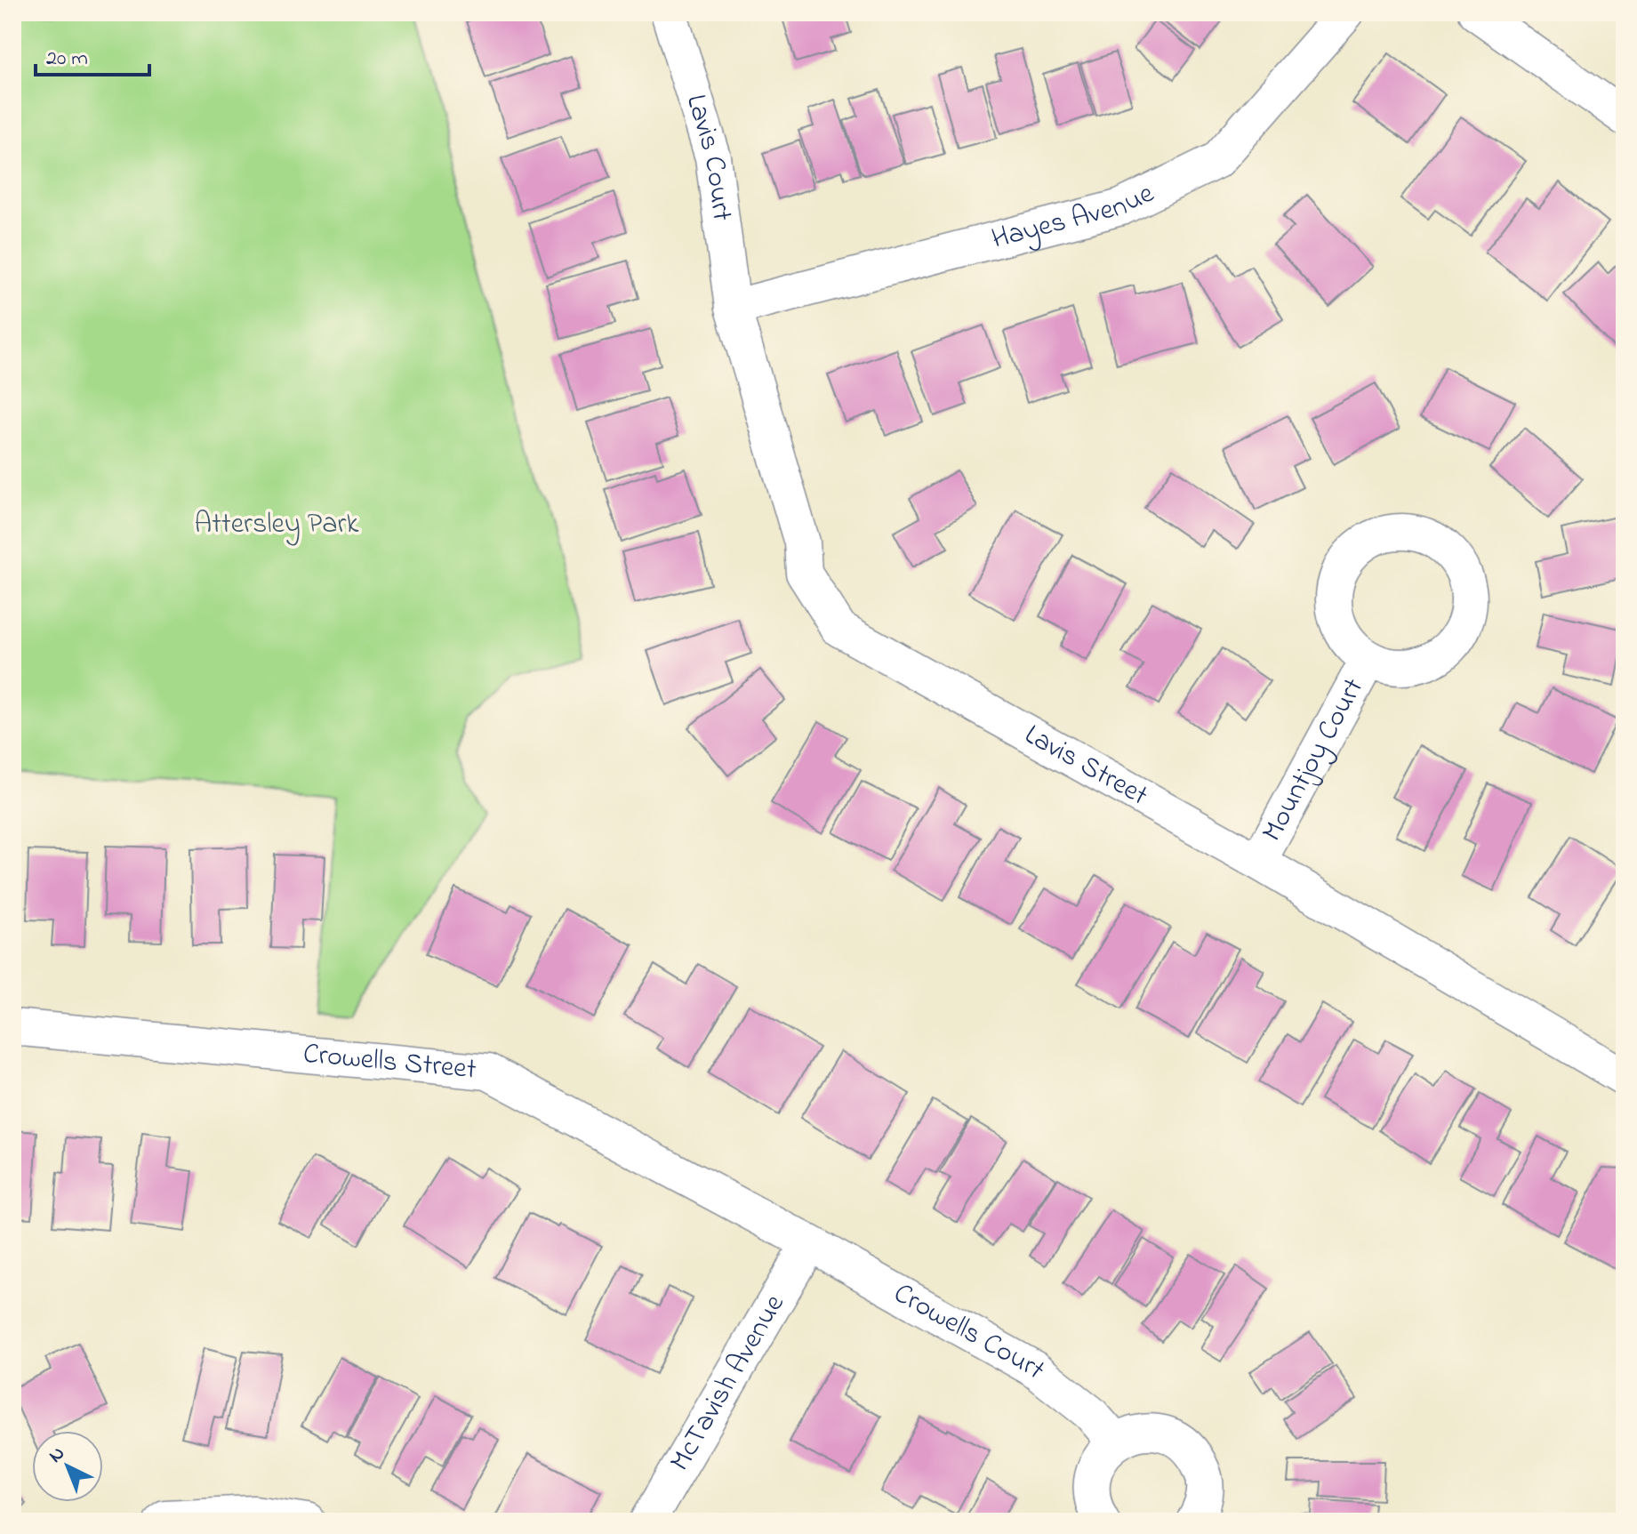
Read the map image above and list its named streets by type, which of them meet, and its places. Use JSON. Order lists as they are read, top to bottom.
{
  "streets": {
    "street": [
      "Lavis Court",
      "Hayes Avenue",
      "Mountjoy Court",
      "Lavis Street",
      "Crowells Street",
      "Crowells Court",
      "McTavish Avenue"
    ]
  },
  "crossings": [
    ["Lavis Court", "Hayes Avenue"],
    ["Lavis Court", "Lavis Street"],
    ["Hayes Avenue", "Lavis Street"],
    ["Mountjoy Court", "Lavis Street"],
    ["Crowells Street", "Crowells Court"],
    ["Crowells Street", "McTavish Avenue"],
    ["Crowells Court", "McTavish Avenue"]
  ],
  "parks": ["Attersley Park"],
  "scale_bar": "20 m",
  "north": "top left"
}
